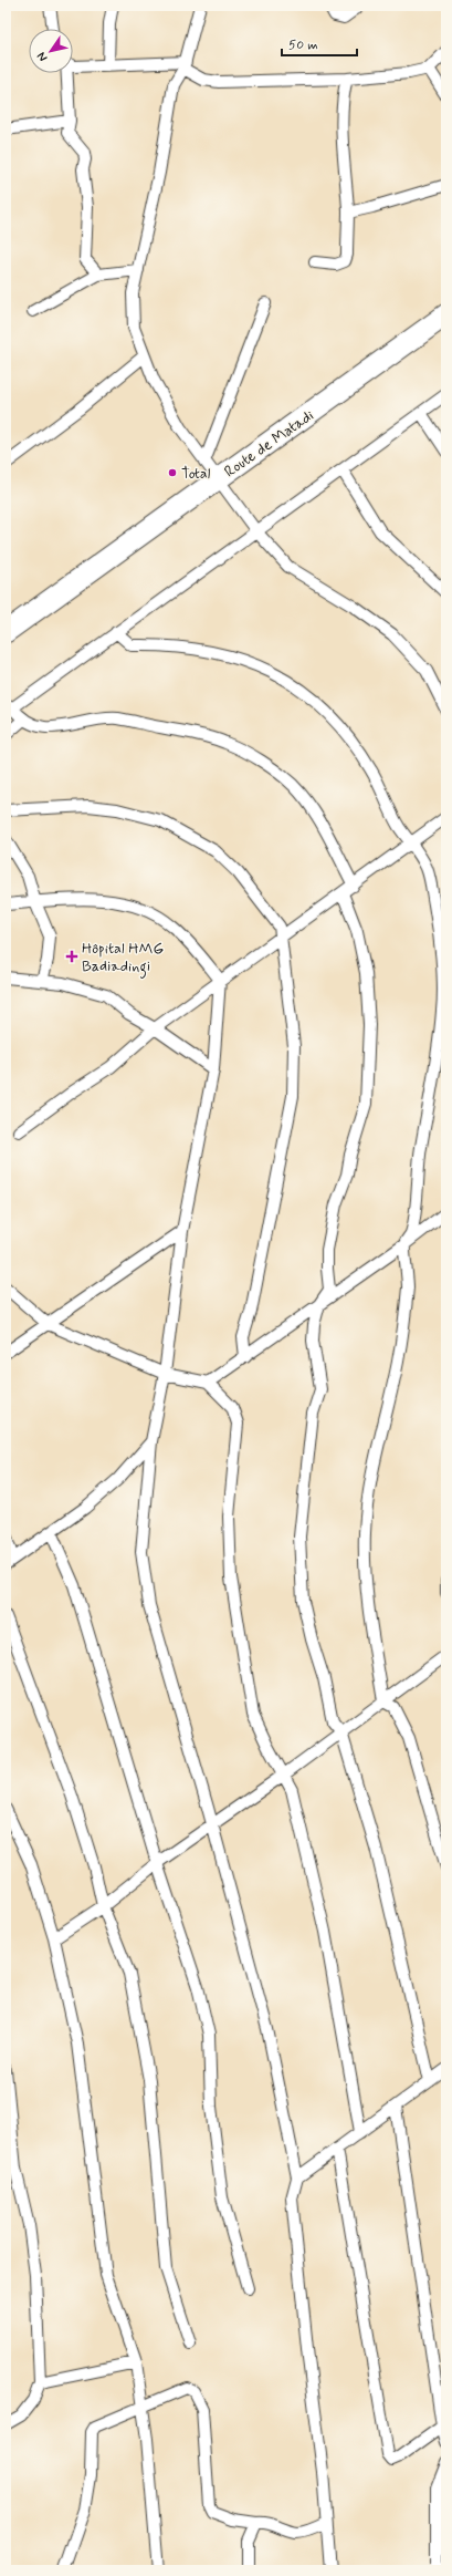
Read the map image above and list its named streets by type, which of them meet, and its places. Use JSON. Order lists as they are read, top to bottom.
{
  "streets": {
    "highway": ["Route de Matadi"]
  },
  "places": {
    "other": ["Total"],
    "health": ["Hôpital HMG Badiadingi"]
  },
  "scale_bar": "50 m",
  "north": "bottom left"
}
